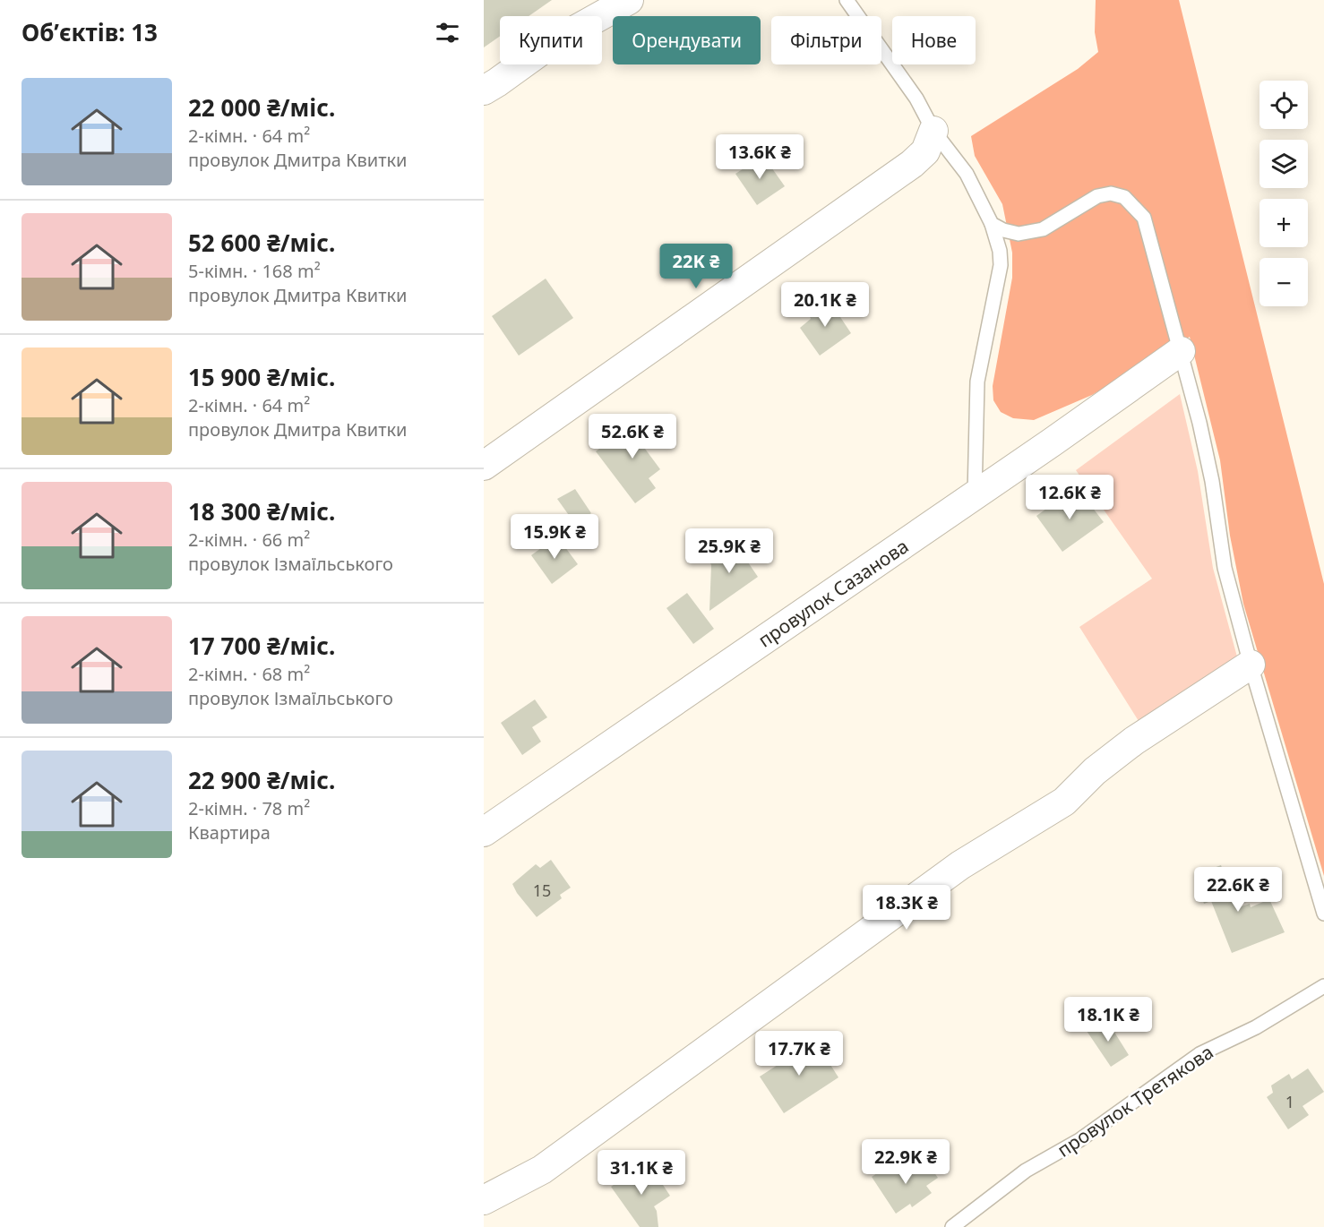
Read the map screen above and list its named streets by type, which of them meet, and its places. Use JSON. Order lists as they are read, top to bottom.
{
  "streets": {
    "street": ["провулок Сазанова"],
    "lane": ["провулок Третякова"]
  },
  "house_numbers": ["15", "1"],
  "page": {
    "heading": "Об’єктів: 13",
    "chip": [
      "Купити",
      "Орендувати",
      "Фільтри",
      "Нове"
    ],
    "list": [
      {
        "name": "22 000 ₴/міс.",
        "note": "2-кімн. · 64 m² · провулок Дмитра Квитки"
      },
      {
        "name": "52 600 ₴/міс.",
        "note": "5-кімн. · 168 m² · провулок Дмитра Квитки"
      },
      {
        "name": "15 900 ₴/міс.",
        "note": "2-кімн. · 64 m² · провулок Дмитра Квитки"
      },
      {
        "name": "18 300 ₴/міс.",
        "note": "2-кімн. · 66 m² · провулок Ізмаїльського"
      },
      {
        "name": "17 700 ₴/міс.",
        "note": "2-кімн. · 68 m² · провулок Ізмаїльського"
      },
      {
        "name": "22 900 ₴/міс.",
        "note": "2-кімн. · 78 m² · Квартира"
      }
    ],
    "map_buttons": ["+", "−"],
    "price": [
      "13.6K ₴",
      "22K ₴",
      "20.1K ₴",
      "52.6K ₴",
      "12.6K ₴",
      "15.9K ₴",
      "25.9K ₴",
      "22.6K ₴",
      "18.3K ₴",
      "18.1K ₴",
      "17.7K ₴",
      "22.9K ₴",
      "31.1K ₴"
    ]
  }
}
